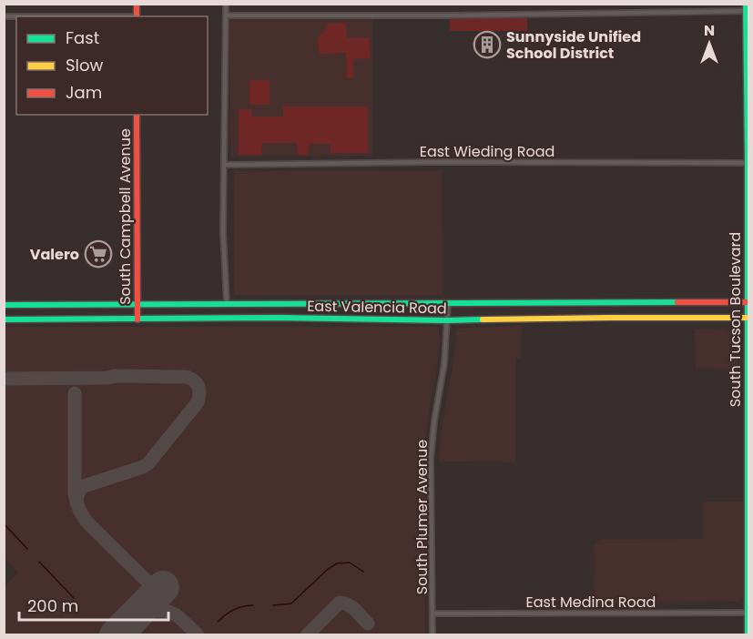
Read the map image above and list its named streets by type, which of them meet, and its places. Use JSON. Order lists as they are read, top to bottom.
{
  "streets": {
    "main road": ["South Campbell Avenue", "East Valencia Road", "South Tucson Boulevard"],
    "street": ["East Wieding Road", "South Plumer Avenue", "East Medina Road"]
  },
  "crossings": [
    ["East Wieding Road", "South Tucson Boulevard"],
    ["South Campbell Avenue", "East Valencia Road"],
    ["East Valencia Road", "South Tucson Boulevard"],
    ["East Valencia Road", "South Plumer Avenue"],
    ["South Tucson Boulevard", "East Medina Road"],
    ["South Plumer Avenue", "East Medina Road"]
  ],
  "places": {
    "building": ["Sunnyside Unified School District"],
    "supermarket": ["Valero"]
  },
  "legend": ["Fast", "Slow", "Jam"],
  "scale_bar": "200 m",
  "north": "top"
}
